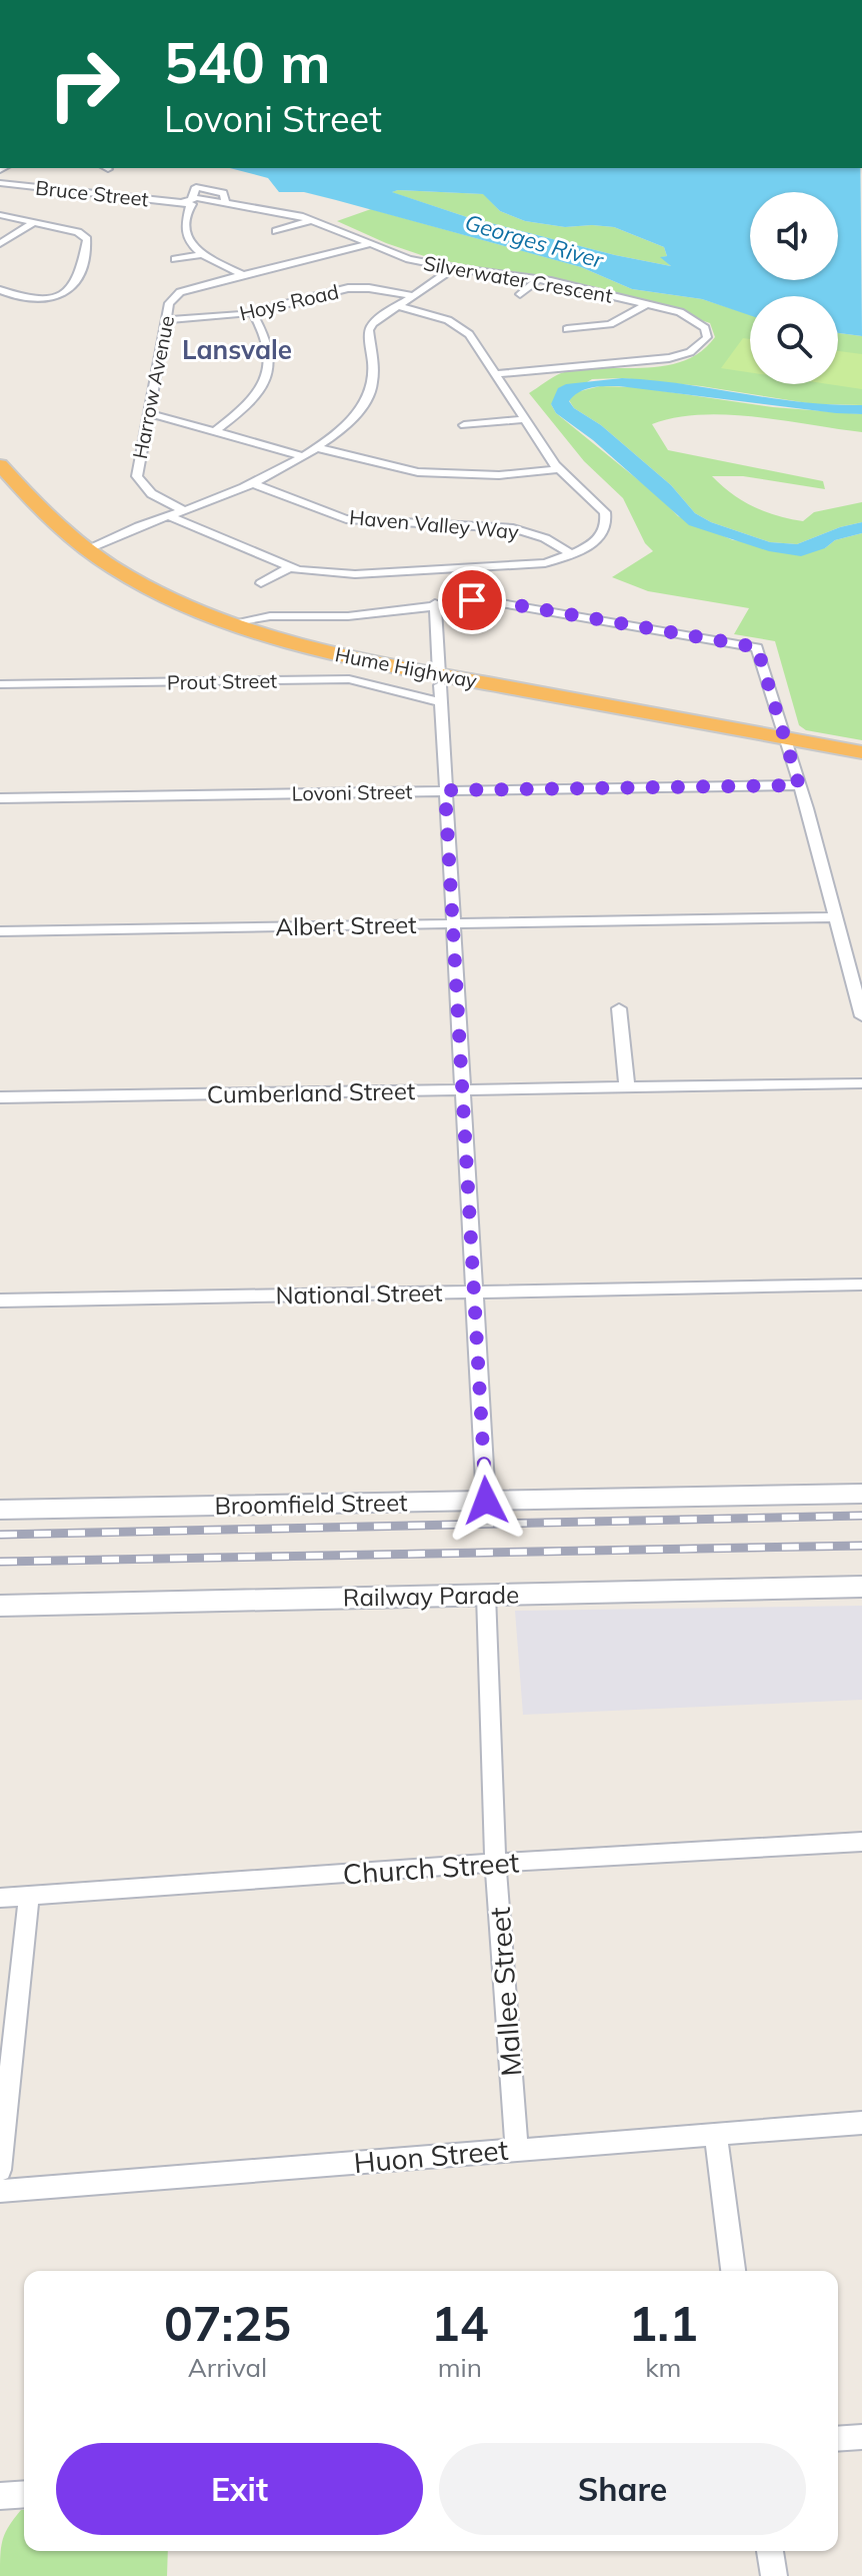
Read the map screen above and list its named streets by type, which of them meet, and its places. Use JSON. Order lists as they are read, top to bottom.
{
  "streets": {
    "highway": ["Hume Highway"],
    "street": [
      "Bruce Street",
      "Silverwater Crescent",
      "Hoys Road",
      "Harrow Avenue",
      "Haven Valley Way",
      "Prout Street",
      "Lovoni Street",
      "Albert Street",
      "Cumberland Street",
      "National Street",
      "Broomfield Street",
      "Railway Parade",
      "Church Street",
      "Mallee Street",
      "Huon Street"
    ]
  },
  "crossings": [
    ["Bruce Street", "Silverwater Crescent"],
    ["Silverwater Crescent", "Harrow Avenue"],
    ["Hoys Road", "Harrow Avenue"],
    ["Hume Highway", "Prout Street"],
    ["Railway Parade", "Mallee Street"],
    ["Church Street", "Mallee Street"],
    ["Mallee Street", "Huon Street"]
  ],
  "districts": ["Lansvale"],
  "water": ["Georges River"],
  "page": {
    "turn": ["540 m", "Lovoni Street"],
    "eta": [
      "07:25",
      "Arrival",
      "14",
      "min",
      "1.1",
      "km"
    ],
    "buttons": ["Exit", "Share"]
  }
}
